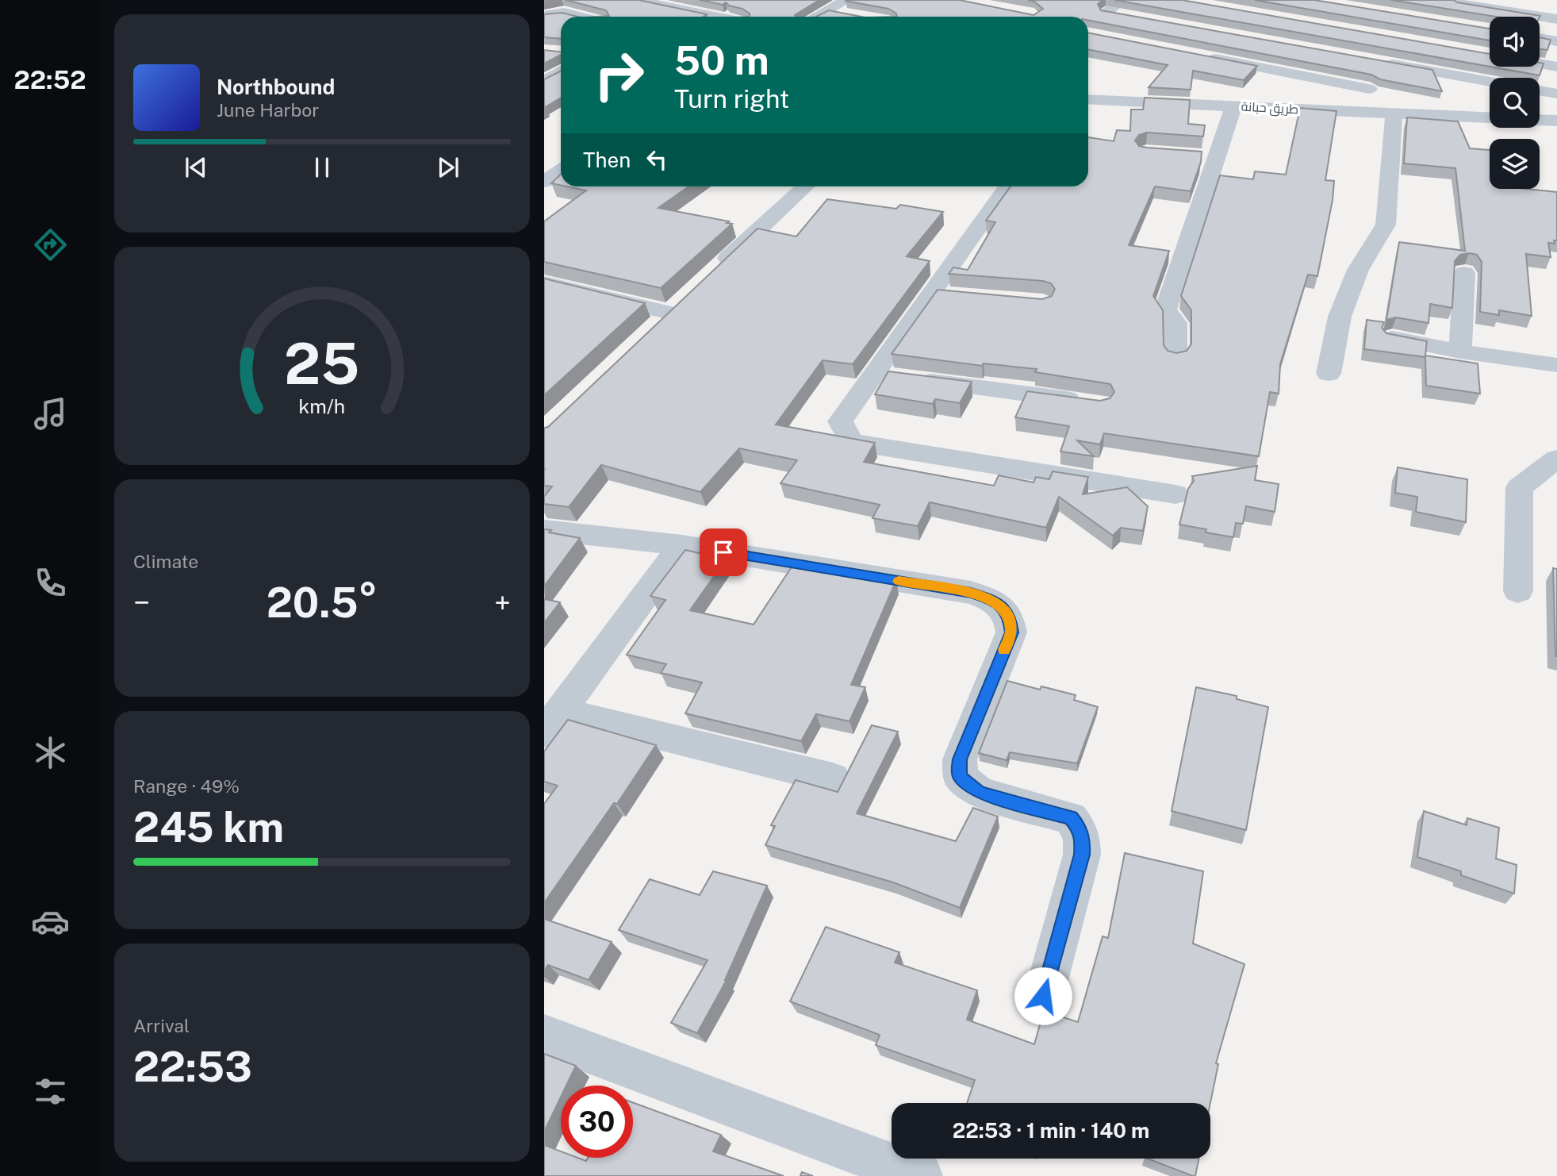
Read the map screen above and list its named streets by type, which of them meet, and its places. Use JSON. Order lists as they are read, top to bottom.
{
  "streets": {
    "street": ["طريق حبانة"]
  },
  "page": {
    "tabs": "22:52",
    "turn": ["50 m", "Turn right"],
    "song": ["Northbound", "June Harbor"],
    "then": "Then",
    "tile": [
      "Climate",
      ["Range · 49%", "245 km"],
      ["Arrival", "22:53"]
    ],
    "heat": ["−", "20.5°", "+"],
    "limit": "30",
    "trip": "22:53 · 1 min · 140 m",
    "gauge": ["25", "km/h"]
  }
}
